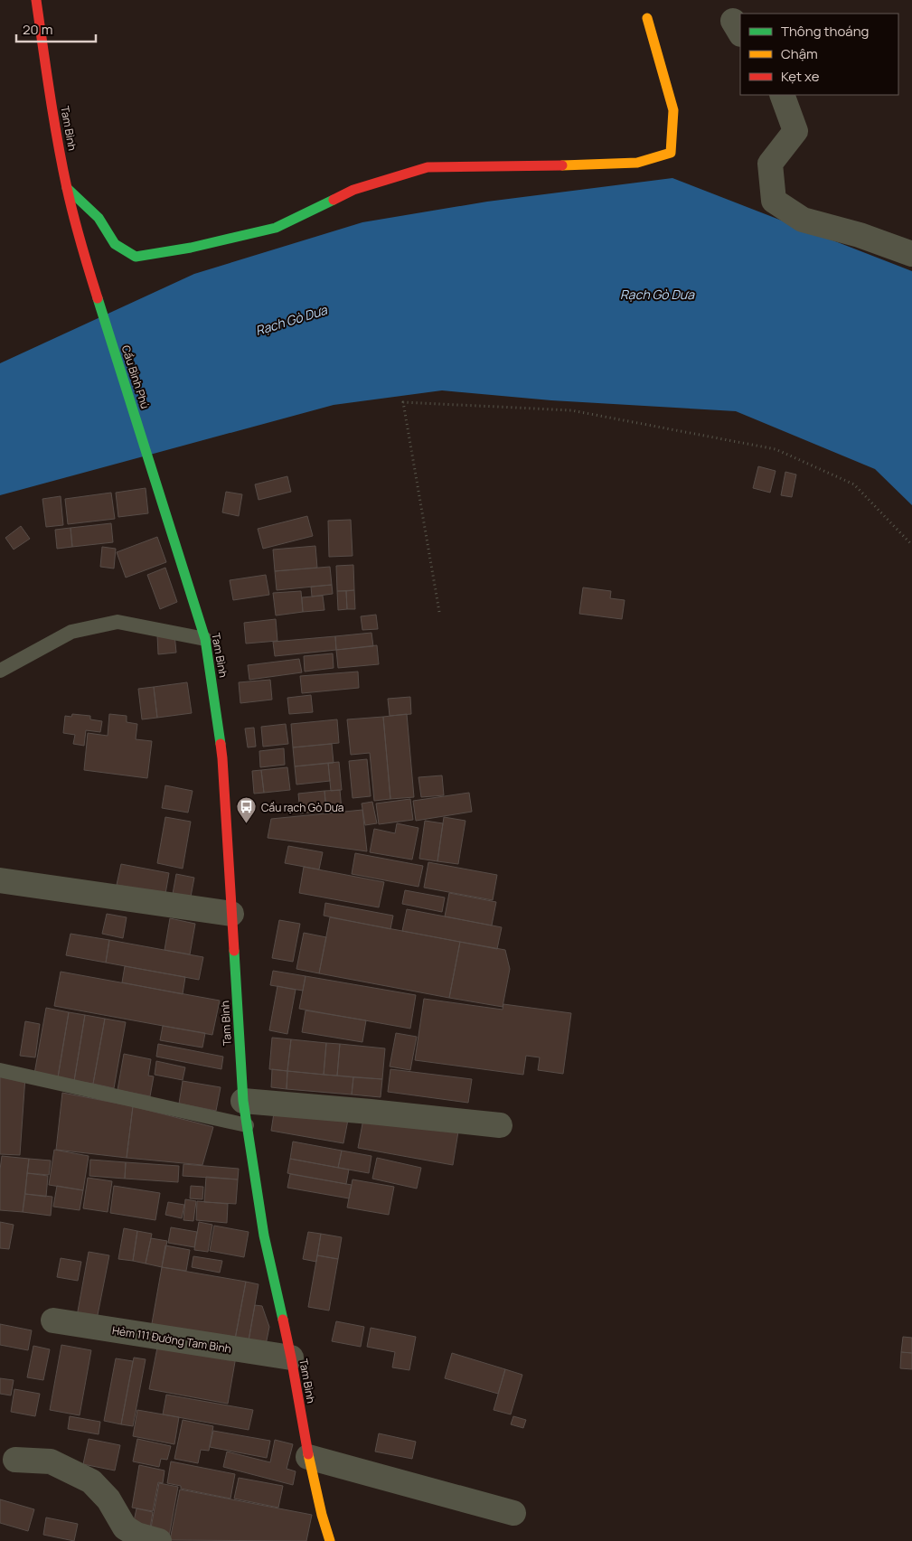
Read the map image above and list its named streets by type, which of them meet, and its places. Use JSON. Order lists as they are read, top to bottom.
{
  "streets": {
    "main road": ["Tam Bình", "Cầu Bình Phú"],
    "street": ["Hẻm 111 Đường Tam Bình"]
  },
  "crossings": [
    ["Tam Bình", "Cầu Bình Phú"],
    ["Tam Bình", "Hẻm 111 Đường Tam Bình"]
  ],
  "water": ["Rạch Gò Dưa"],
  "places": {
    "bus stop": ["Cầu rạch Gò Dưa"]
  },
  "legend": ["Thông thoáng", "Chậm", "Kẹt xe"],
  "scale_bar": "20 m"
}
